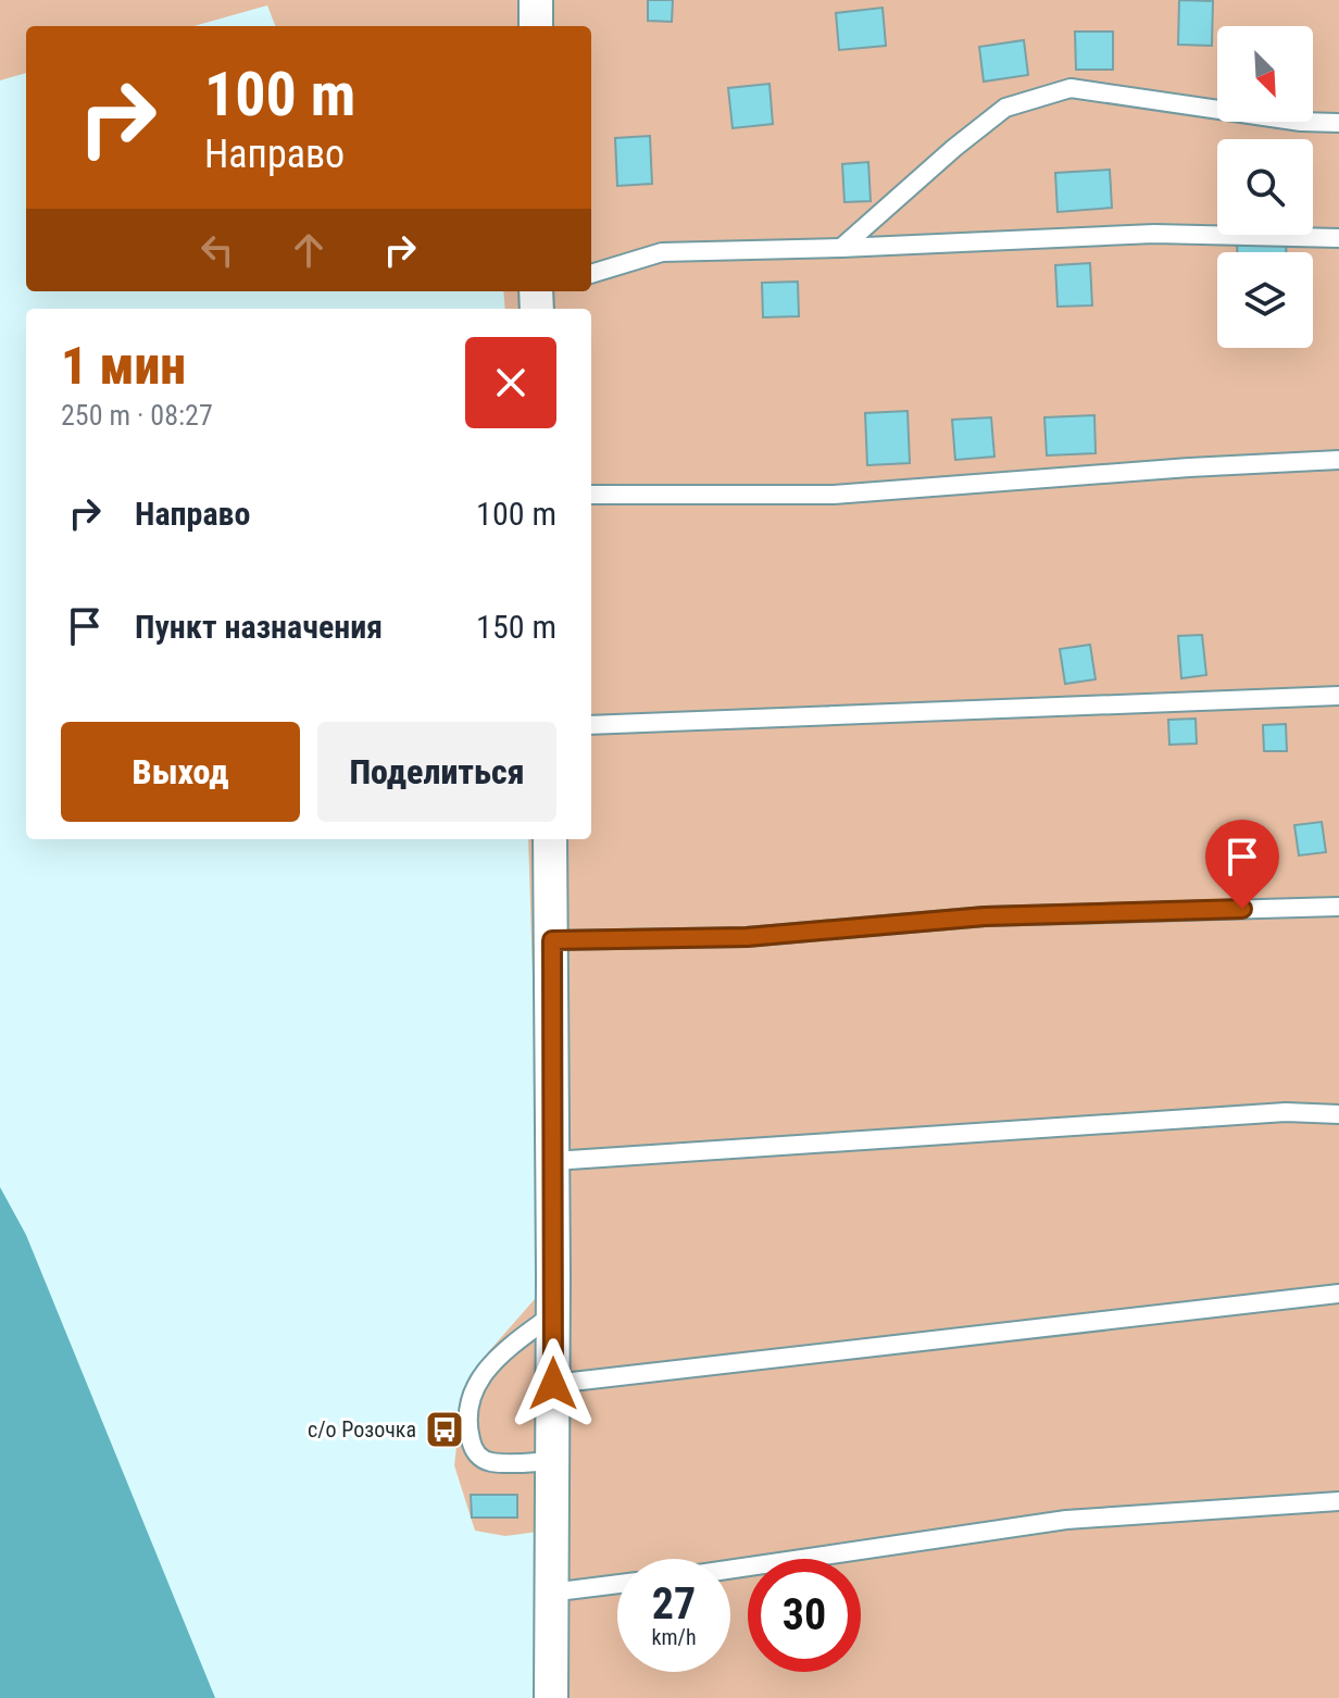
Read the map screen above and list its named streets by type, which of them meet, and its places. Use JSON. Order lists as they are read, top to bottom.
{
  "places": {
    "bus stop": ["с/о Розочка"]
  },
  "north": "bottom right",
  "page": {
    "turn": ["100 m", "Направо"],
    "heading": ["1 мин", "250 m · 08:27"],
    "list": [
      {
        "name": "Направо",
        "value": "100 m"
      },
      {
        "name": "Пункт назначения",
        "value": "150 m"
      }
    ],
    "buttons": ["Выход", "Поделиться"],
    "speed": "27 km/h",
    "limit": "30"
  }
}
